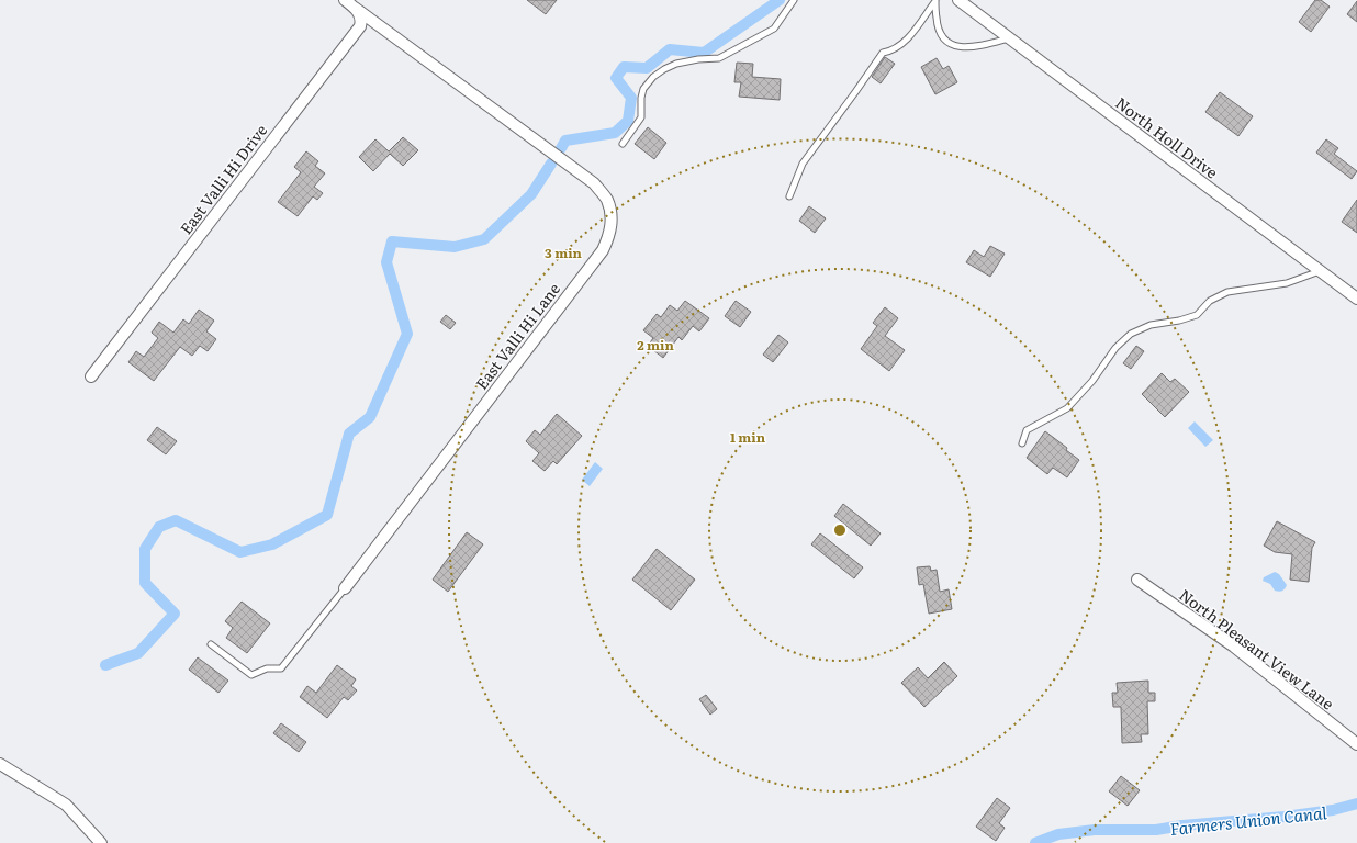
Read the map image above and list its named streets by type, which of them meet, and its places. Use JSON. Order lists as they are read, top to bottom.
{
  "streets": {
    "street": [
      "North Holl Drive",
      "East Valli Hi Drive",
      "East Valli Hi Lane",
      "North Pleasant View Lane"
    ]
  },
  "crossings": [
    ["East Valli Hi Drive", "East Valli Hi Lane"]
  ],
  "water": ["Farmers Union Canal"],
  "rings": ["3 min", "2 min", "1 min"]
}
